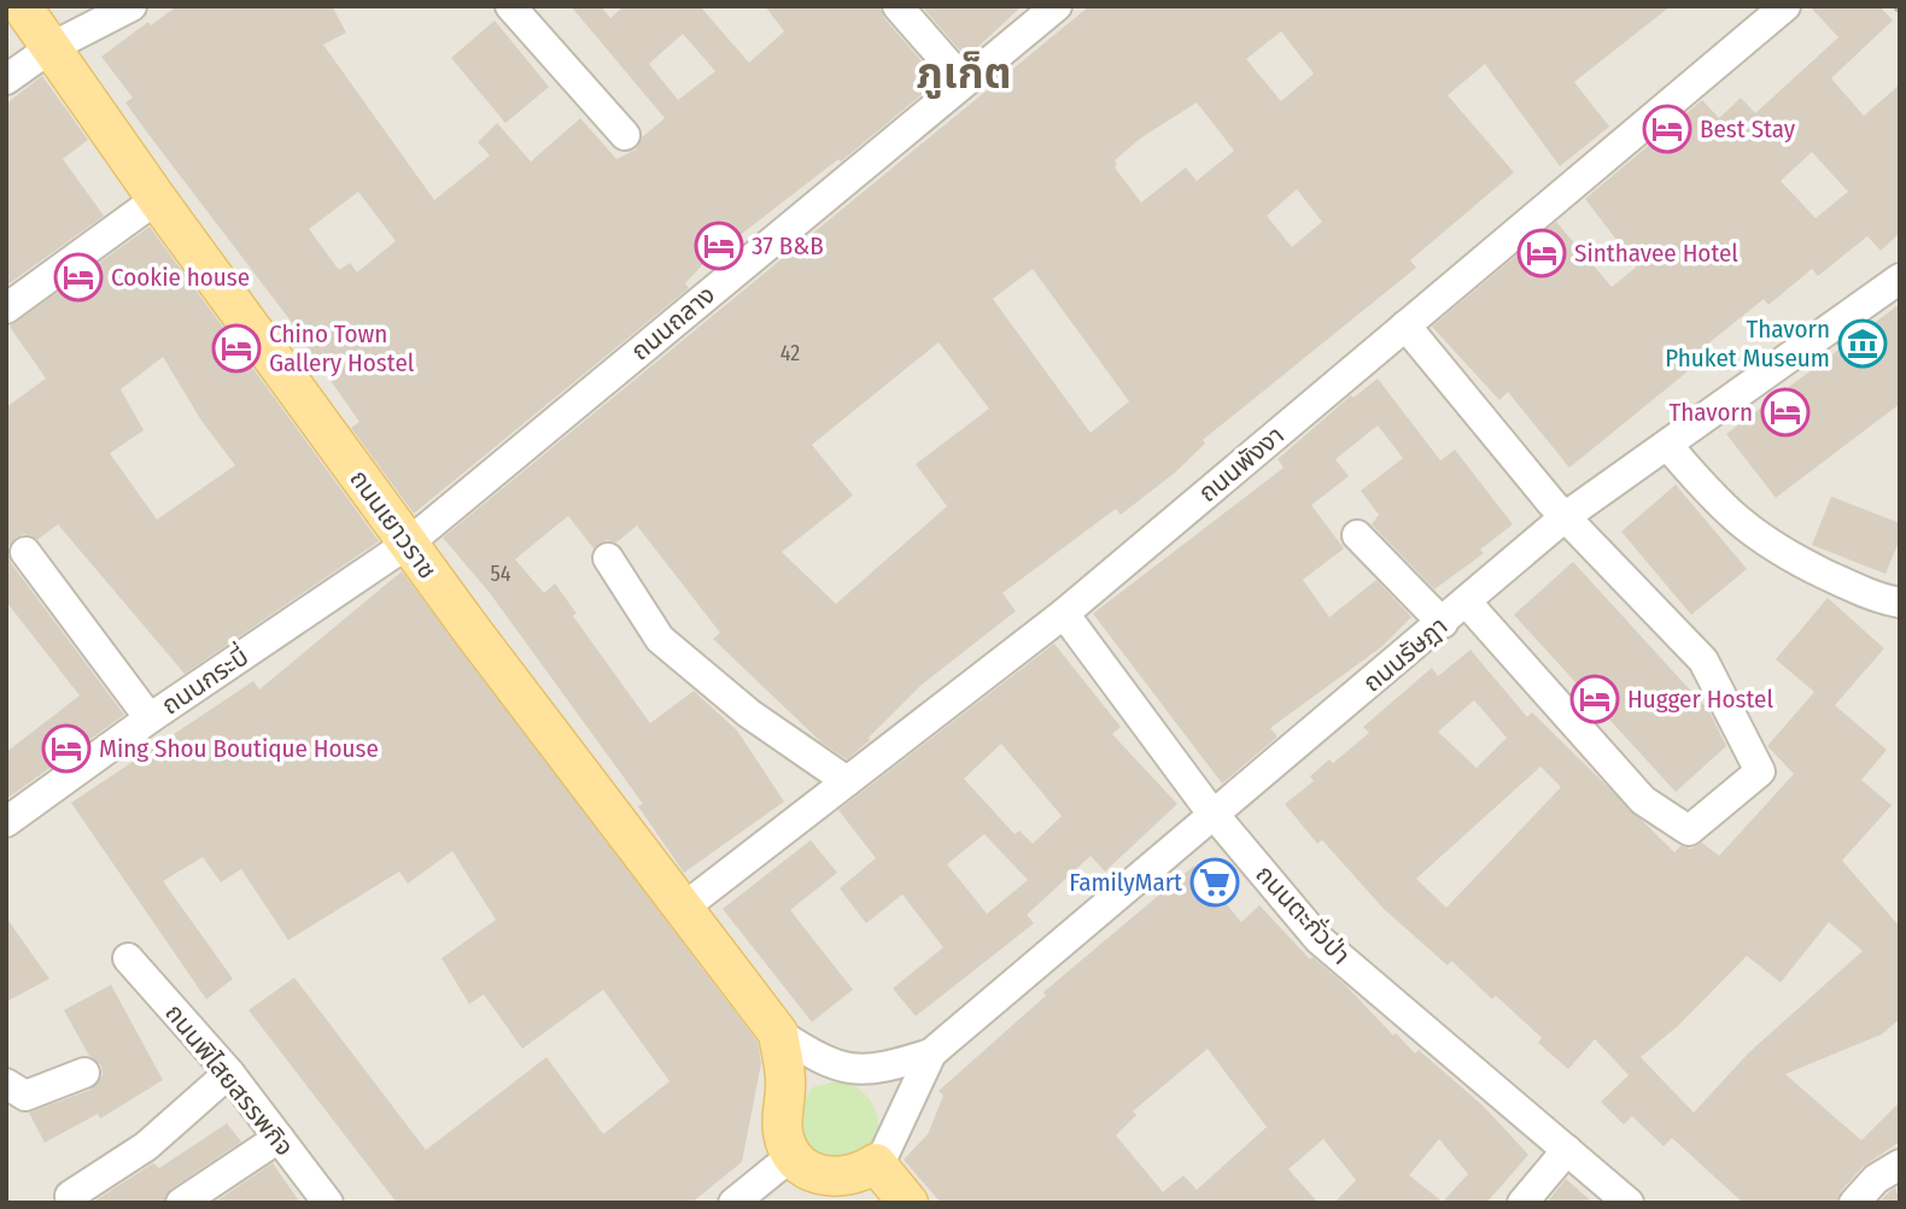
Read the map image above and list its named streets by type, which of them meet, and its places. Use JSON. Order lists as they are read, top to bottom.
{
  "streets": {
    "main road": ["ถนนเยาวราช"],
    "street": [
      "ถนนถลาง",
      "ถนนพังงา",
      "ถนนรัษฎา",
      "ถนนกระบี่",
      "ถนนตะกั่วป่า",
      "ถนนพิไสยสรรพกิจ"
    ]
  },
  "crossings": [
    ["ถนนถลาง", "ถนนเยาวราช"],
    ["ถนนถลาง", "ถนนกระบี่"],
    ["ถนนพังงา", "ถนนเยาวราช"],
    ["ถนนพังงา", "ถนนตะกั่วป่า"],
    ["ถนนเยาวราช", "ถนนกระบี่"],
    ["ถนนรัษฎา", "ถนนตะกั่วป่า"]
  ],
  "districts": ["ภูเก็ต"],
  "places": {
    "hotel": [
      "Best Stay",
      "37 B&B",
      "Sinthavee Hotel",
      "Cookie house",
      "Chino Town Gallery Hostel",
      "Thavorn",
      "Hugger Hostel",
      "Ming Shou Boutique House"
    ],
    "museum": ["Thavorn Phuket Museum"],
    "supermarket": ["FamilyMart"]
  },
  "house_numbers": ["42", "54"]
}
